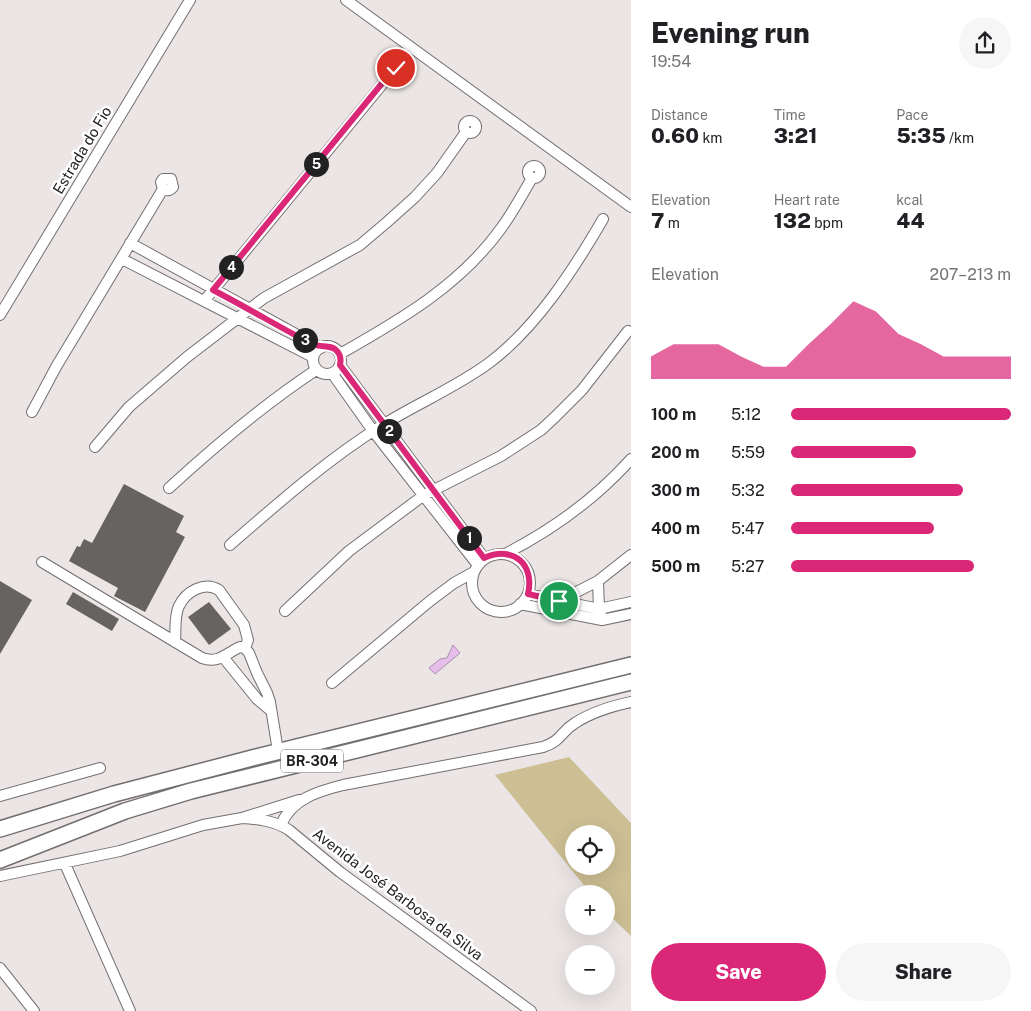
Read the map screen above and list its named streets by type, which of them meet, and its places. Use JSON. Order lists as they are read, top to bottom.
{
  "streets": {
    "highway": ["BR-304"],
    "street": ["Estrada do Fio", "Avenida José Barbosa da Silva"]
  },
  "page": {
    "heading": ["Evening run", "19:54"],
    "stats": [
      ["Distance", "0.60 km"],
      ["Time", "3:21"],
      ["Pace", "5:35 /km"],
      ["Elevation", "7 m"],
      ["Heart rate", "132 bpm"],
      ["kcal", "44"]
    ],
    "pins": [
      "5",
      "4",
      "3",
      "2",
      "1"
    ],
    "chart": ["Elevation", "207–213 m"],
    "list": [
      {
        "name": "100 m",
        "note": "5:12"
      },
      {
        "name": "200 m",
        "note": "5:59"
      },
      {
        "name": "300 m",
        "note": "5:32"
      },
      {
        "name": "400 m",
        "note": "5:47"
      },
      {
        "name": "500 m",
        "note": "5:27"
      }
    ],
    "map_buttons": ["+", "−"],
    "buttons": ["Save", "Share"]
  }
}
